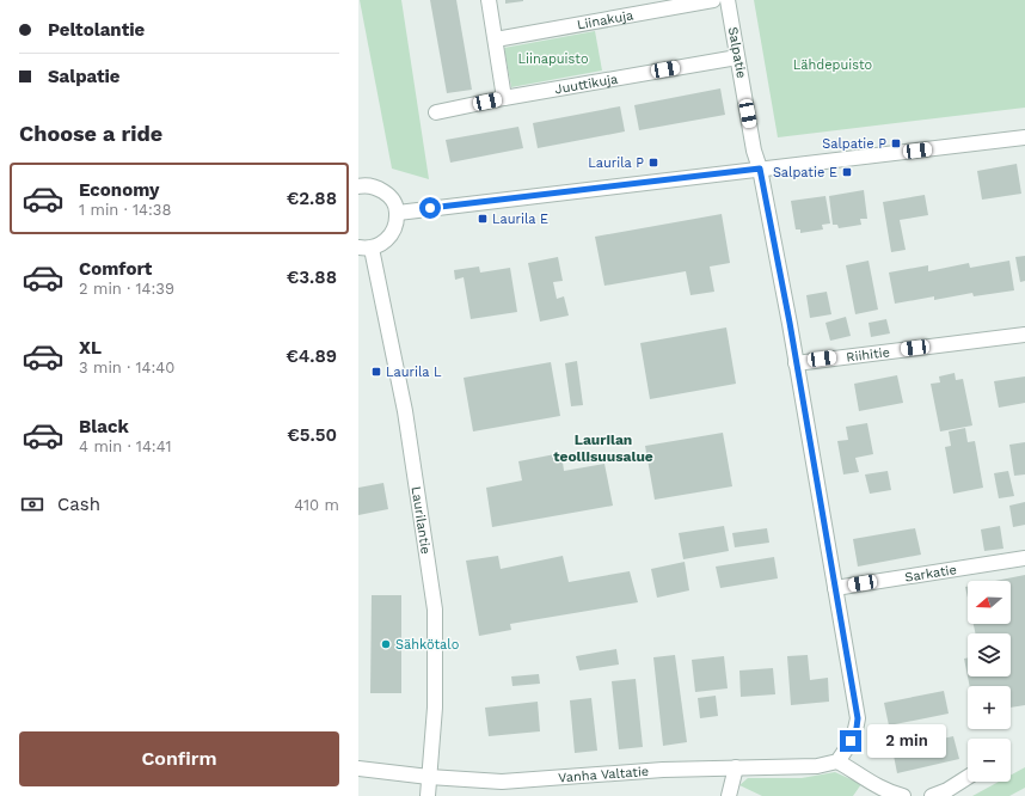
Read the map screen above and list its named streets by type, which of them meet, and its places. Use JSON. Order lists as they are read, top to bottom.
{
  "streets": {
    "street": [
      "Liinakuja",
      "Salpatie",
      "Juuttikuja",
      "Riihitie",
      "Laurilantie",
      "Sarkatie",
      "Vanha Valtatie"
    ]
  },
  "crossings": [
    ["Salpatie", "Juuttikuja"],
    ["Salpatie", "Riihitie"],
    ["Salpatie", "Sarkatie"],
    ["Salpatie", "Vanha Valtatie"],
    ["Laurilantie", "Vanha Valtatie"]
  ],
  "districts": ["Laurilan teollisuusalue"],
  "parks": ["Liinapuisto", "Lähdepuisto"],
  "places": {
    "transit": [
      "Salpatie P",
      "Laurila P",
      "Salpatie E",
      "Laurila E",
      "Laurila L"
    ],
    "other": ["Sähkötalo"]
  },
  "north": "left",
  "page": {
    "banner": ["Peltolantie", "Salpatie"],
    "heading": "Choose a ride",
    "list": [
      {
        "name": "Economy",
        "note": "1 min · 14:38",
        "value": "€2.88"
      },
      {
        "name": "Comfort",
        "note": "2 min · 14:39",
        "value": "€3.88"
      },
      {
        "name": "XL",
        "note": "3 min · 14:40",
        "value": "€4.89"
      },
      {
        "name": "Black",
        "note": "4 min · 14:41",
        "value": "€5.50"
      }
    ],
    "pay": ["Cash", "410 m"],
    "map_buttons": ["+", "−"],
    "buttons": "Confirm",
    "bubble": "2 min"
  }
}
